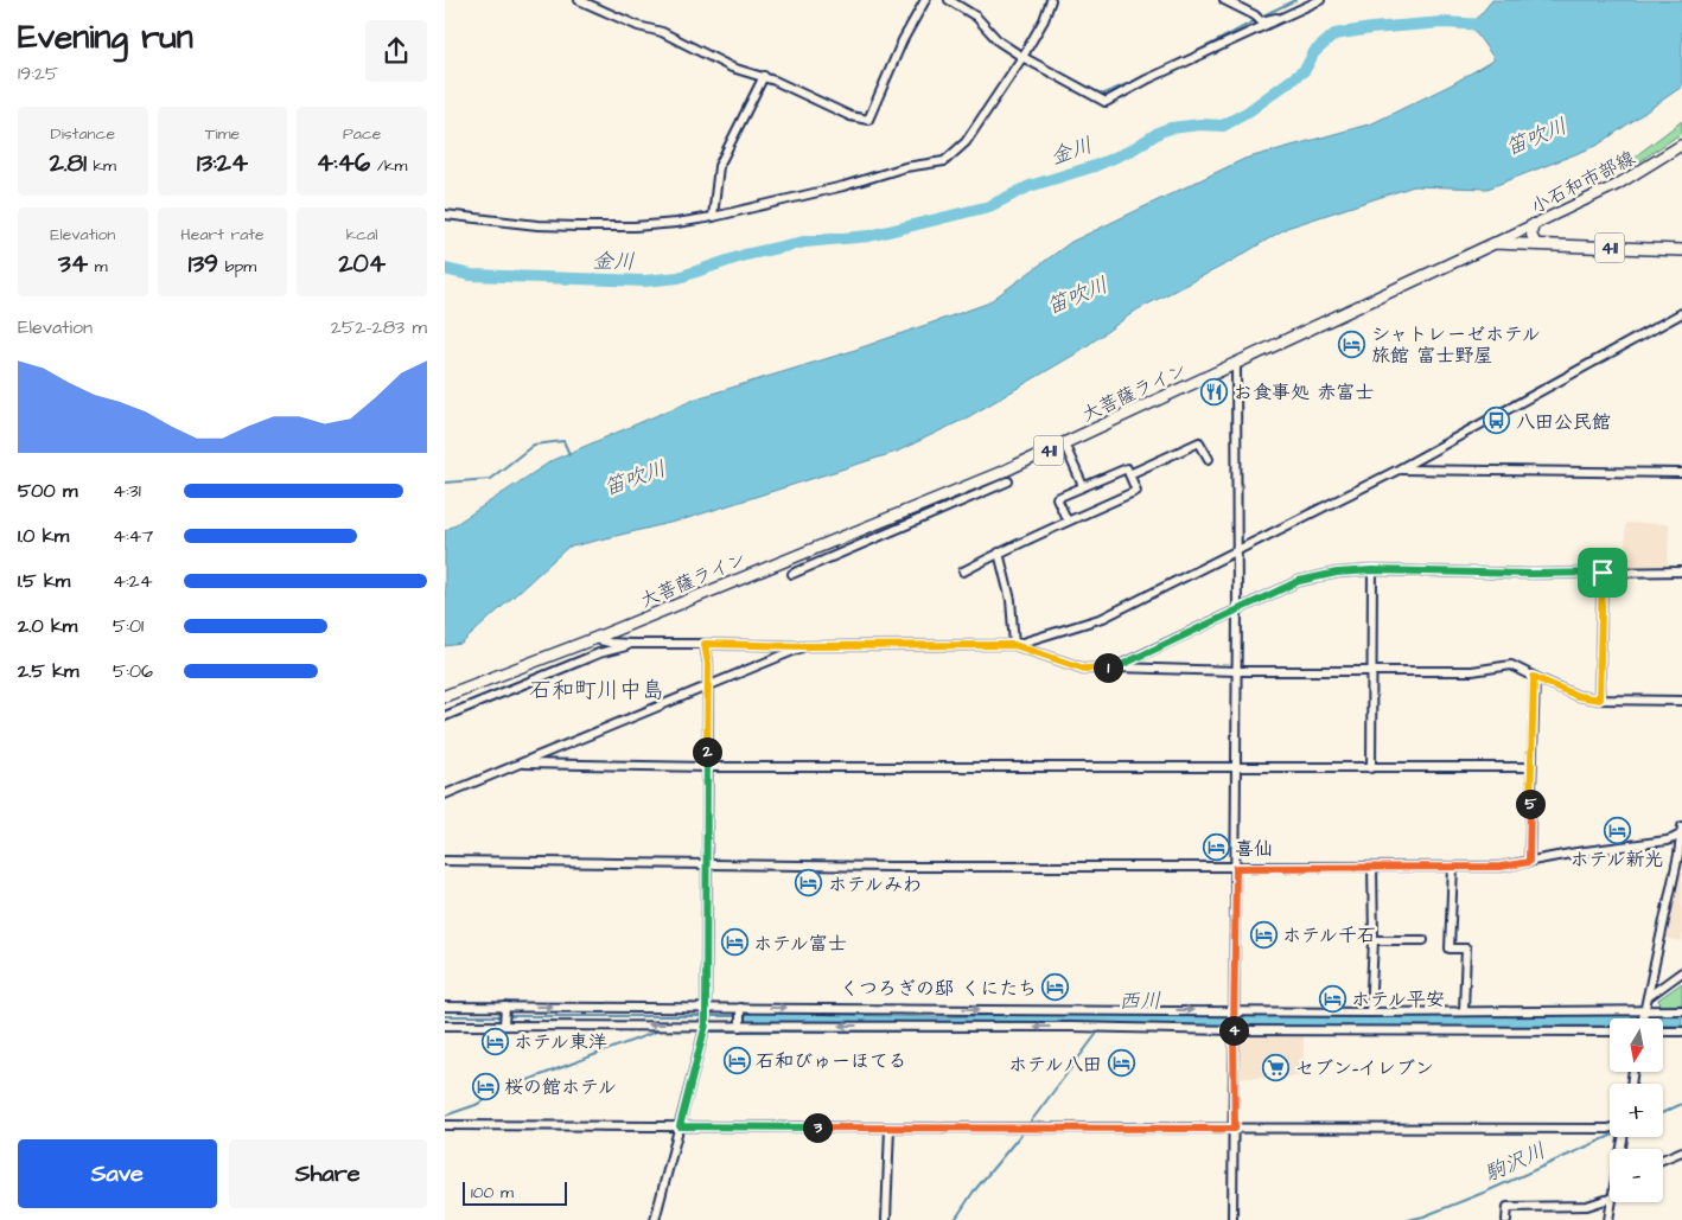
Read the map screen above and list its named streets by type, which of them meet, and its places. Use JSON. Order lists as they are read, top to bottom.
{
  "streets": {
    "highway": ["411", "大菩薩ライン"],
    "main road": ["小石和市部線"]
  },
  "crossings": [
    ["小石和市部線", "大菩薩ライン"]
  ],
  "districts": ["石和町川中島"],
  "water": [
    "笛吹川",
    "金川",
    "西川",
    "駒沢川"
  ],
  "places": {
    "hotel": [
      "シャトレーゼホテル 旅館 富士野屋",
      "ホテル新光",
      "喜仙",
      "ホテルみわ",
      "ホテル千石",
      "ホテル富士",
      "くつろぎの邸 くにたち",
      "ホテル平安",
      "ホテル東洋",
      "石和びゅーほてる",
      "ホテル八田",
      "桜の館ホテル"
    ],
    "restaurant": ["お食事処 赤富士"],
    "bus stop": ["八田公民館"],
    "supermarket": ["セブン-イレブン"]
  },
  "scale_bar": "100 m",
  "north": "bottom",
  "page": {
    "heading": ["Evening run", "19:25"],
    "stats": [
      ["Distance", "2.81 km"],
      ["Time", "13:24"],
      ["Pace", "4:46 /km"],
      ["Elevation", "34 m"],
      ["Heart rate", "139 bpm"],
      ["kcal", "204"]
    ],
    "chart": ["Elevation", "252–283 m"],
    "list": [
      {
        "name": "500 m",
        "note": "4:31"
      },
      {
        "name": "1.0 km",
        "note": "4:47"
      },
      {
        "name": "1.5 km",
        "note": "4:24"
      },
      {
        "name": "2.0 km",
        "note": "5:01"
      },
      {
        "name": "2.5 km",
        "note": "5:06"
      }
    ],
    "pins": [
      "1",
      "2",
      "5",
      "4",
      "3"
    ],
    "map_buttons": ["+", "−"],
    "buttons": ["Save", "Share"],
    "scale": "100 m"
  }
}
